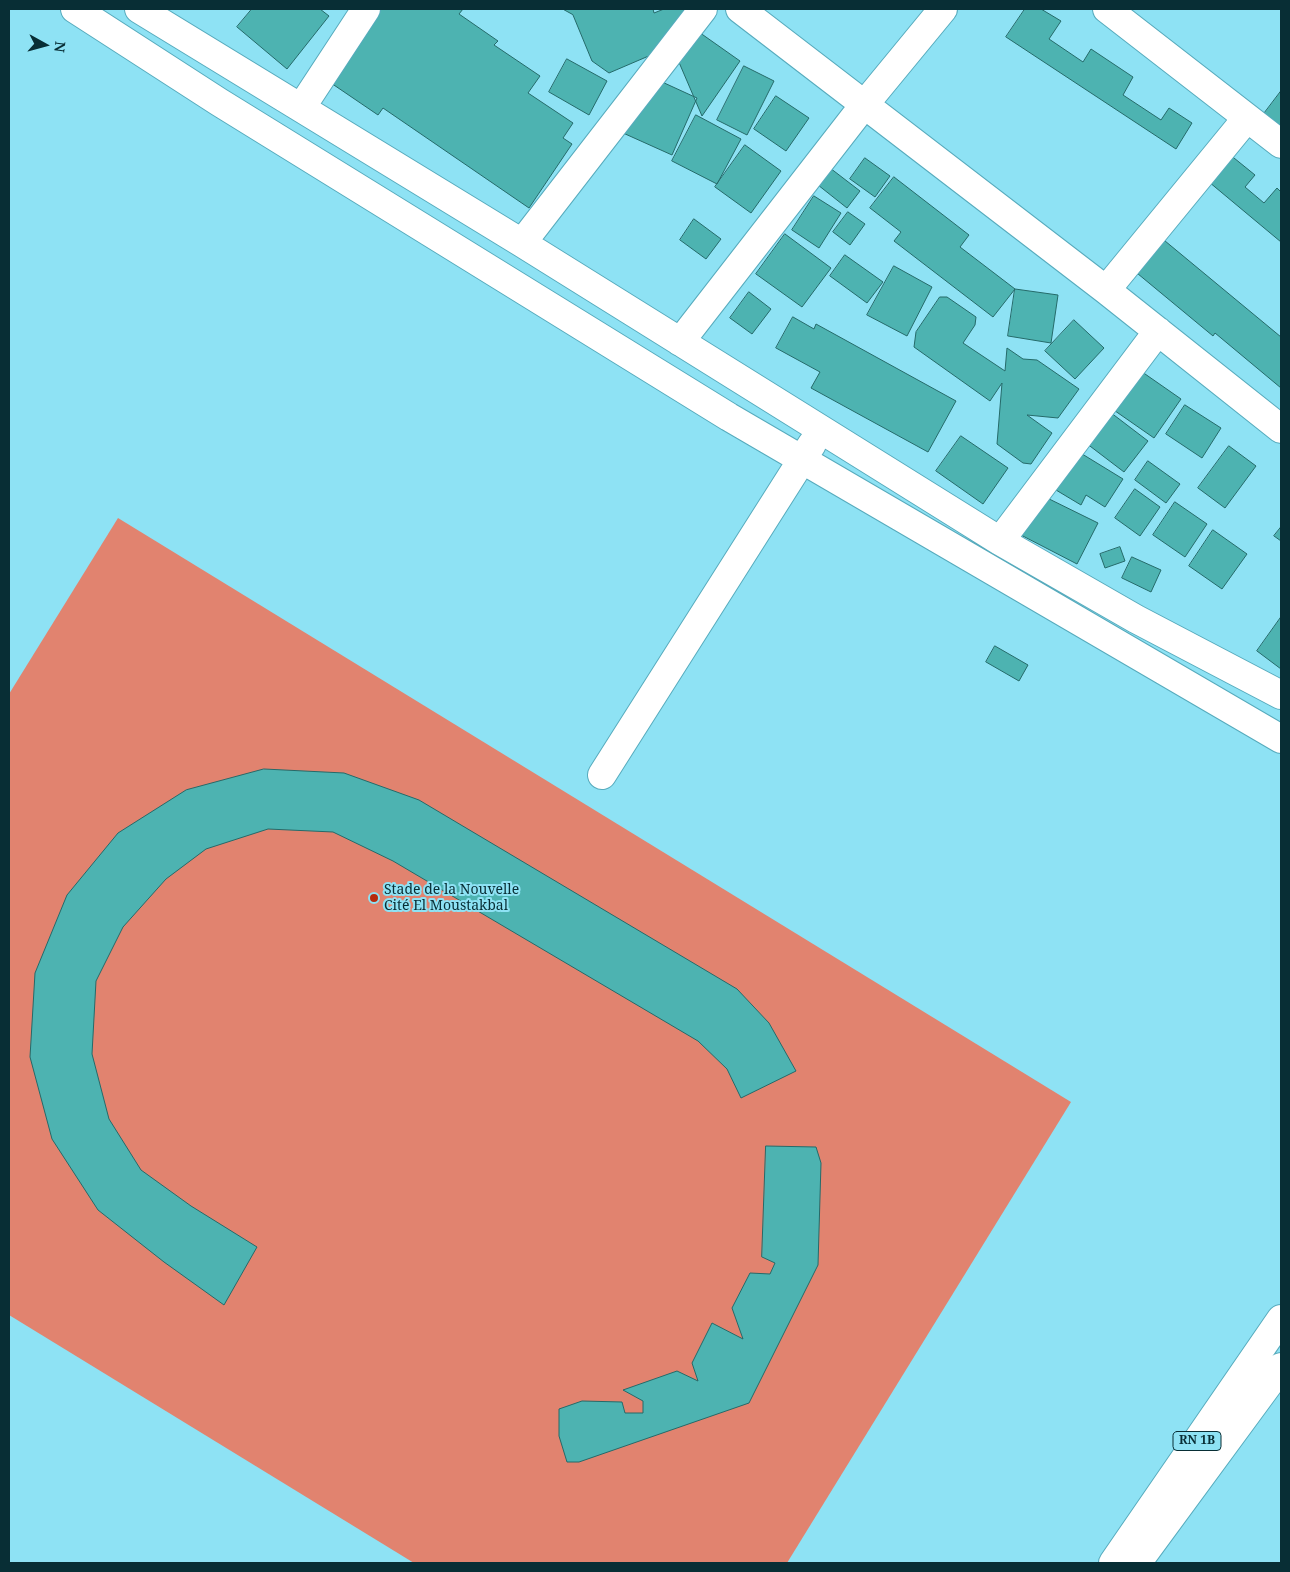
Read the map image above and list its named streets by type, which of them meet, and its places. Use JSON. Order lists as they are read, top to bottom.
{
  "streets": {
    "street": ["RN 1B"]
  },
  "places": ["Stade de la Nouvelle Cité El Moustakbal"],
  "north": "right"
}
